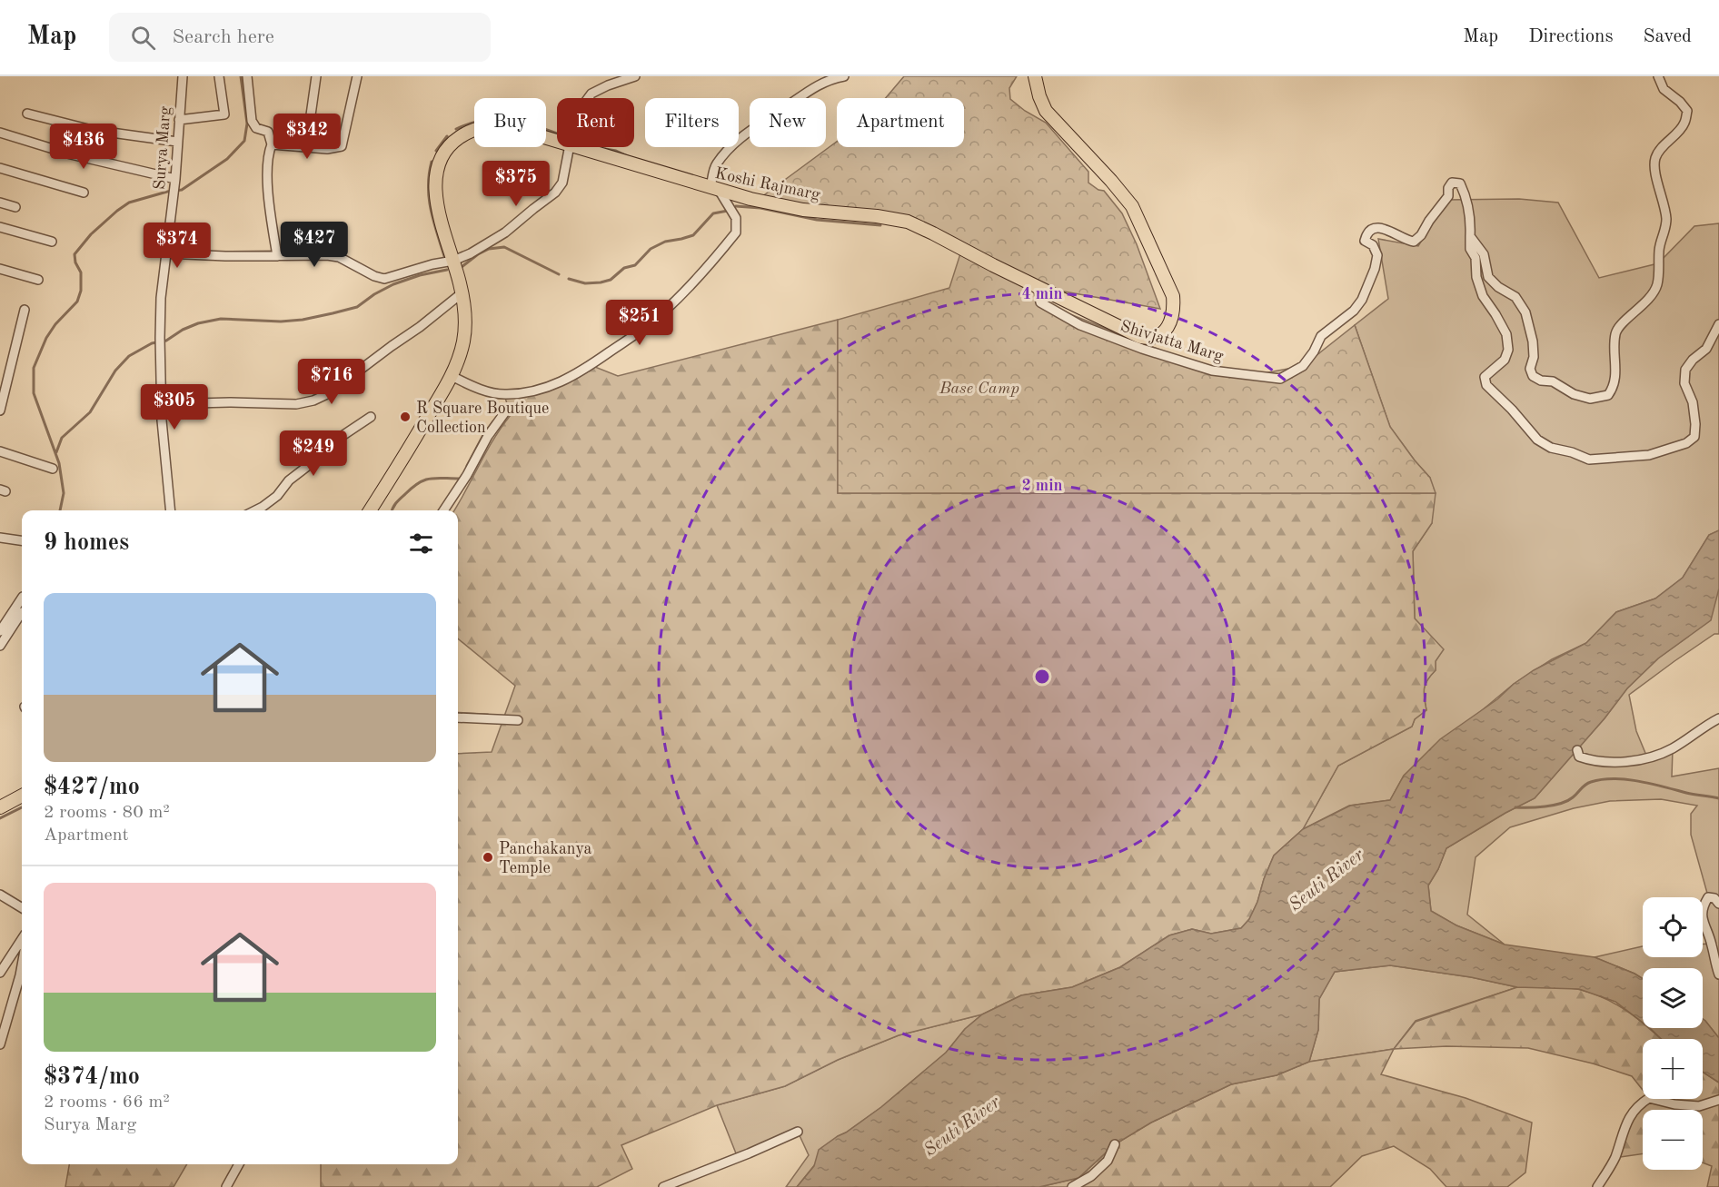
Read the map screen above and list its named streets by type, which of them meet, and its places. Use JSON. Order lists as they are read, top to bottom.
{
  "streets": {
    "main road": ["Koshi Rajmarg"],
    "street": ["Surya Marg", "Shivjatta Marg"]
  },
  "crossings": [
    ["Koshi Rajmarg", "Shivjatta Marg"]
  ],
  "water": ["Seuti River"],
  "parks": ["Base Camp"],
  "places": ["R Square Boutique Collection", "Panchakanya Temple"],
  "page": {
    "header": "Map",
    "search": "Search here",
    "nav": ["Map", "Directions", "Saved"],
    "chip": [
      "Buy",
      "Rent",
      "Filters",
      "New",
      "Apartment"
    ],
    "price": [
      "$342",
      "$436",
      "$375",
      "$427",
      "$374",
      "$251",
      "$716",
      "$305",
      "$249"
    ],
    "heading": "9 homes",
    "list": [
      {
        "name": "$427/mo",
        "note": "2 rooms · 80 m² · Apartment"
      },
      {
        "name": "$374/mo",
        "note": "2 rooms · 66 m² · Surya Marg"
      }
    ],
    "map_buttons": ["+", "−"]
  },
  "rings": ["4 min", "2 min"]
}
